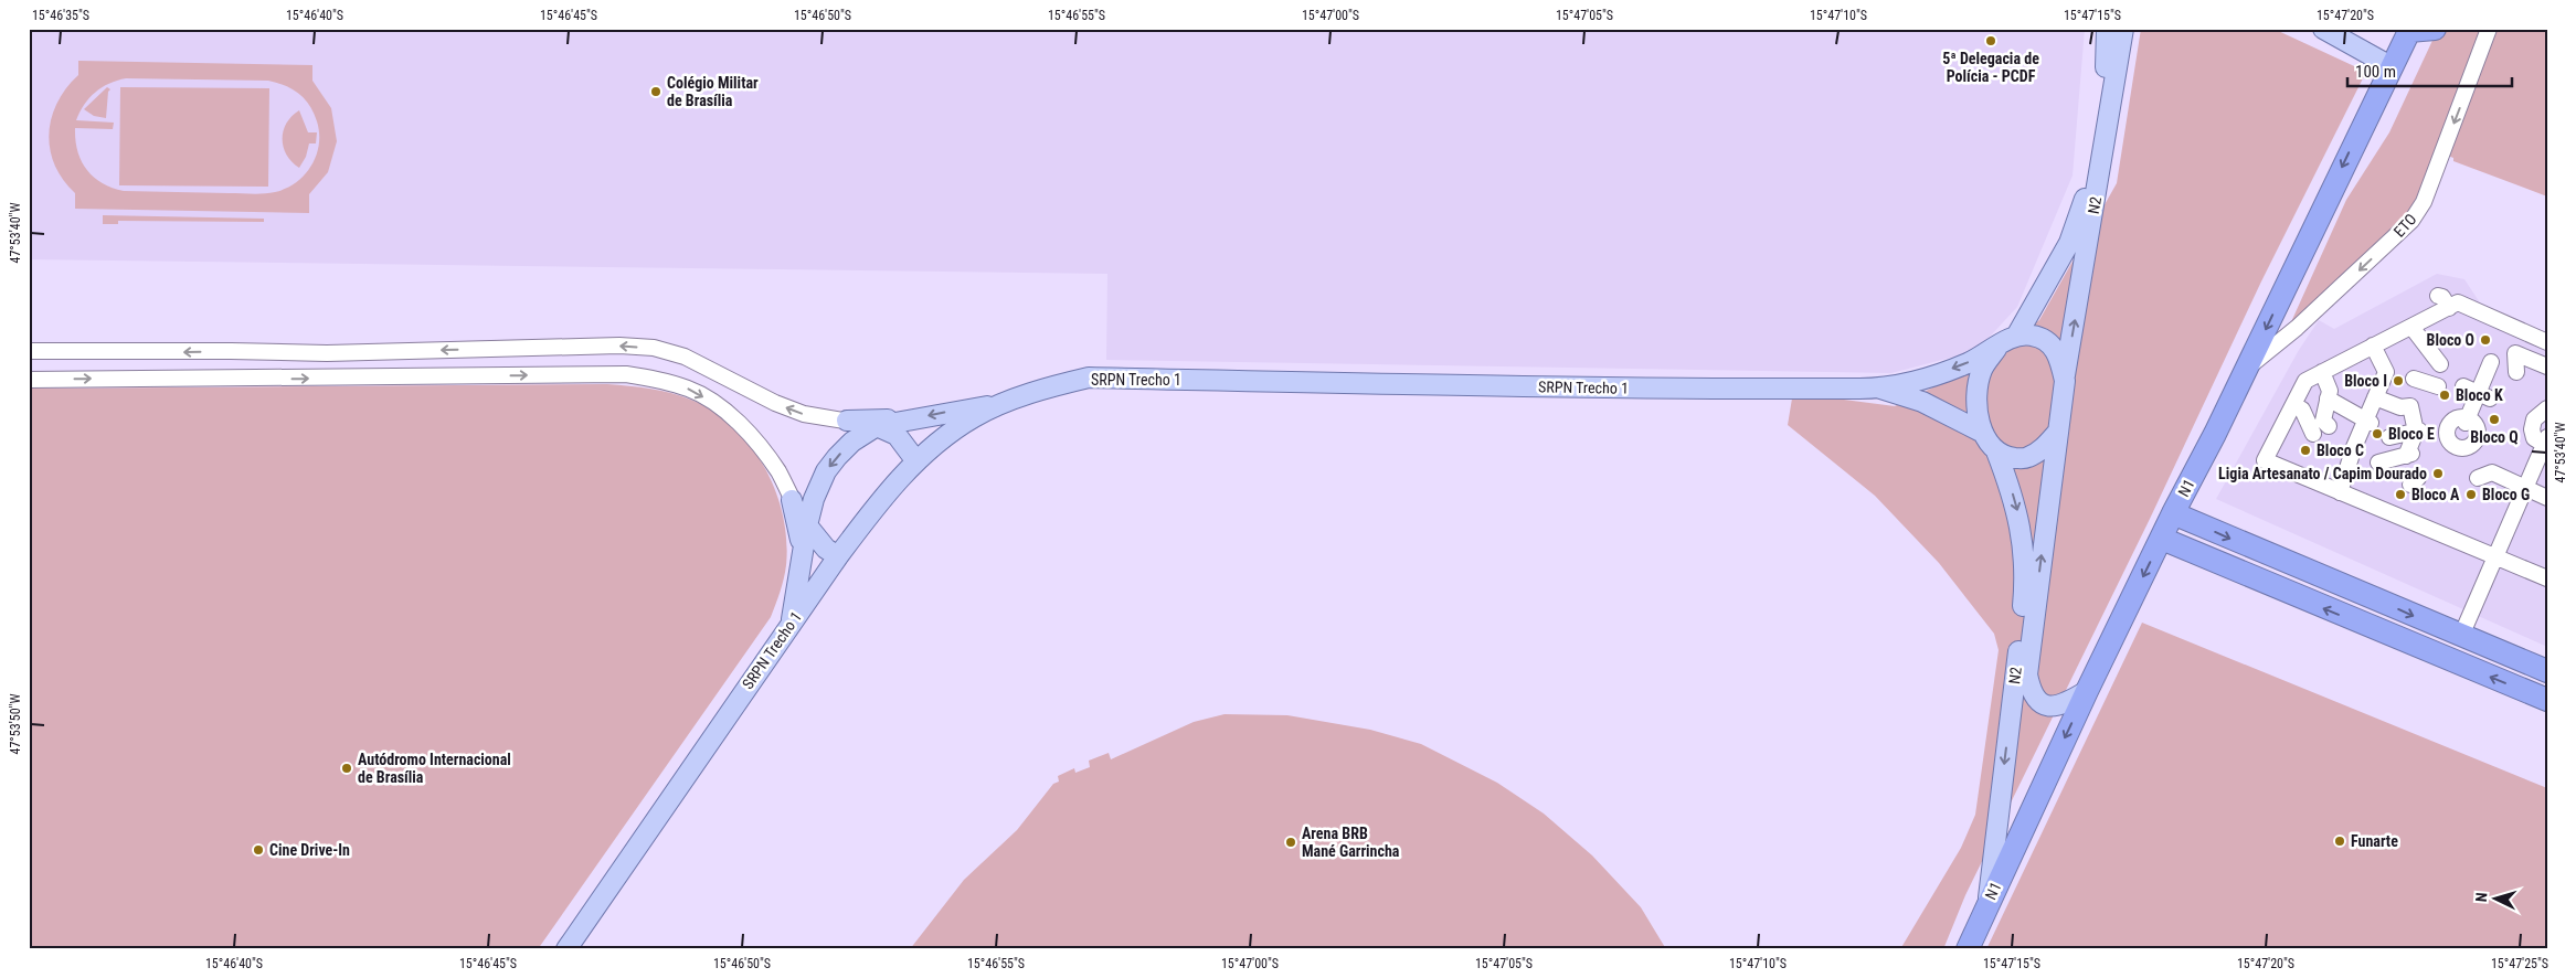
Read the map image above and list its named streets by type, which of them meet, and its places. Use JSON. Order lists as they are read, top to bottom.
{
  "streets": {
    "highway": ["N1"],
    "main road": ["N2", "SRPN Trecho 1"],
    "street": ["ETO"]
  },
  "crossings": [
    ["N2", "SRPN Trecho 1"],
    ["N2", "N1"],
    ["ETO", "N1"]
  ],
  "one_way": ["ETO", "N1"],
  "places": [
    "5ª Delegacia de Polícia - PCDF",
    "Colégio Militar de Brasília",
    "Bloco O",
    "Bloco I",
    "Bloco K",
    "Bloco Q",
    "Bloco E",
    "Bloco C",
    "Ligia Artesanato / Capim Dourado",
    "Bloco A",
    "Bloco G",
    "Autódromo Internacional de Brasília",
    "Funarte",
    "Arena BRB Mané Garrincha",
    "Cine Drive-In"
  ],
  "scale_bar": "100 m",
  "north": "left",
  "coordinates": [
    "15°46'35\"S",
    "15°46'40\"S",
    "15°46'45\"S",
    "15°46'50\"S",
    "15°46'55\"S",
    "15°47'00\"S",
    "15°47'05\"S",
    "15°47'10\"S",
    "15°47'15\"S",
    "15°47'20\"S",
    "47°53'40\"W",
    "47°53'50\"W",
    "15°47'25\"S"
  ]
}
